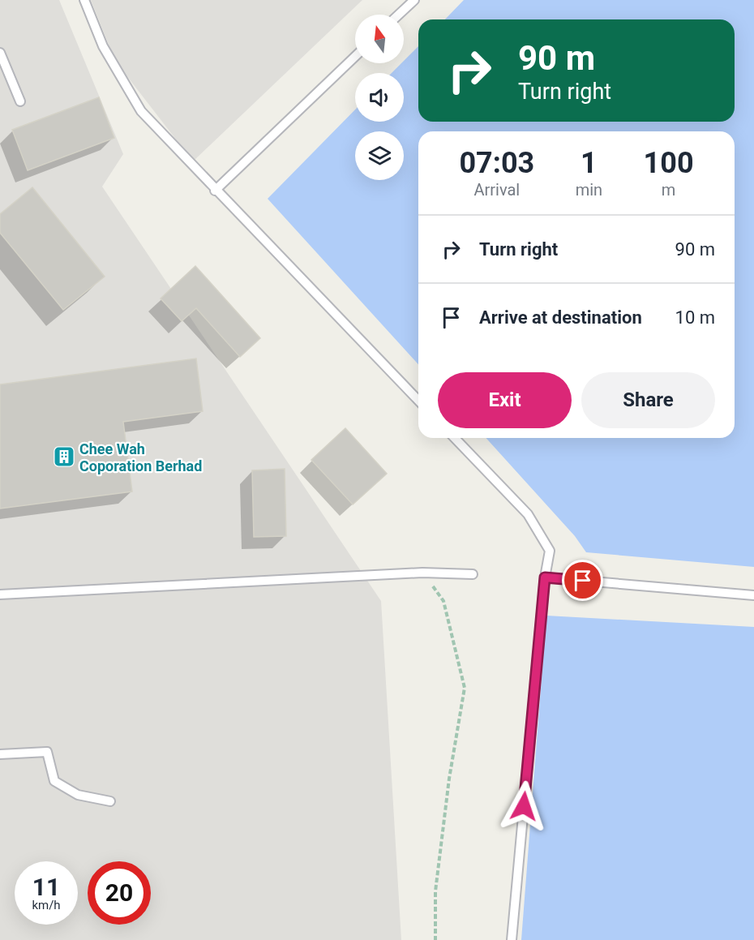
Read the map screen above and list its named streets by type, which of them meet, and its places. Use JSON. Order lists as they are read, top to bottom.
{
  "places": {
    "building": ["Chee Wah Coporation Berhad"]
  },
  "north": "top",
  "page": {
    "turn": ["90 m", "Turn right"],
    "eta": [
      "07:03",
      "Arrival",
      "1",
      "min",
      "100",
      "m"
    ],
    "list": [
      {
        "name": "Turn right",
        "value": "90 m"
      },
      {
        "name": "Arrive at destination",
        "value": "10 m"
      }
    ],
    "buttons": ["Exit", "Share"],
    "speed": "11 km/h",
    "limit": "20"
  }
}
